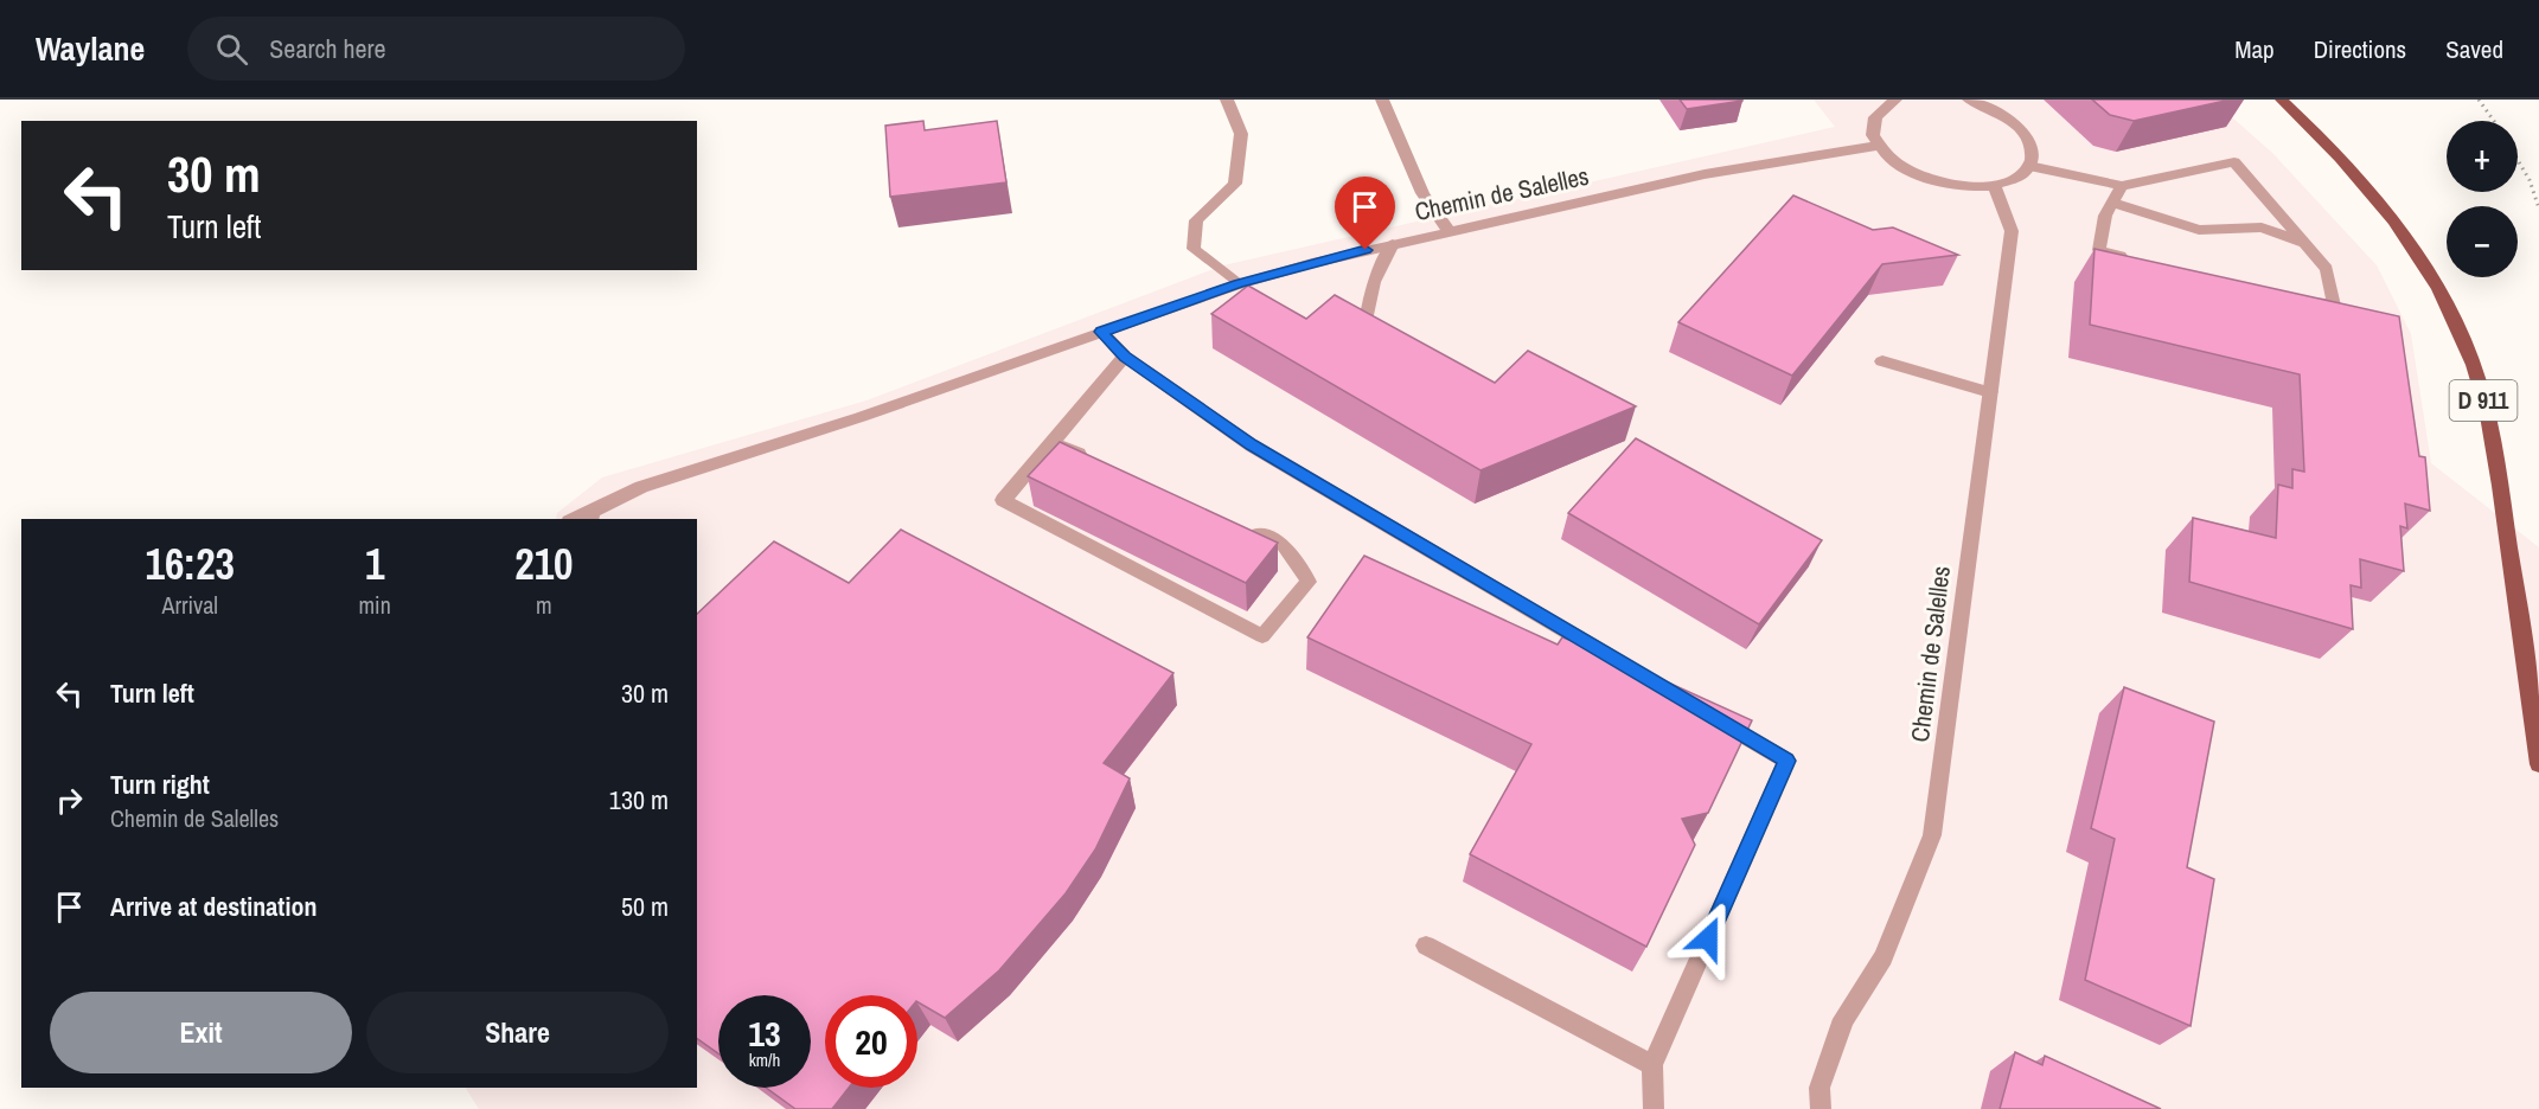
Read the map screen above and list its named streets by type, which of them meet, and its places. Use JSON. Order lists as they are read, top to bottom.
{
  "streets": {
    "main road": ["D 911"],
    "street": ["Chemin de Salelles"]
  },
  "page": {
    "header": "Waylane",
    "search": "Search here",
    "nav": ["Map", "Directions", "Saved"],
    "map_buttons": ["+", "−"],
    "turn": ["30 m", "Turn left"],
    "eta": [
      "16:23",
      "Arrival",
      "1",
      "min",
      "210",
      "m"
    ],
    "list": [
      {
        "name": "Turn left",
        "value": "30 m"
      },
      {
        "name": "Turn right",
        "note": "Chemin de Salelles",
        "value": "130 m"
      },
      {
        "name": "Arrive at destination",
        "value": "50 m"
      }
    ],
    "buttons": ["Exit", "Share"],
    "speed": "13 km/h",
    "limit": "20"
  }
}
